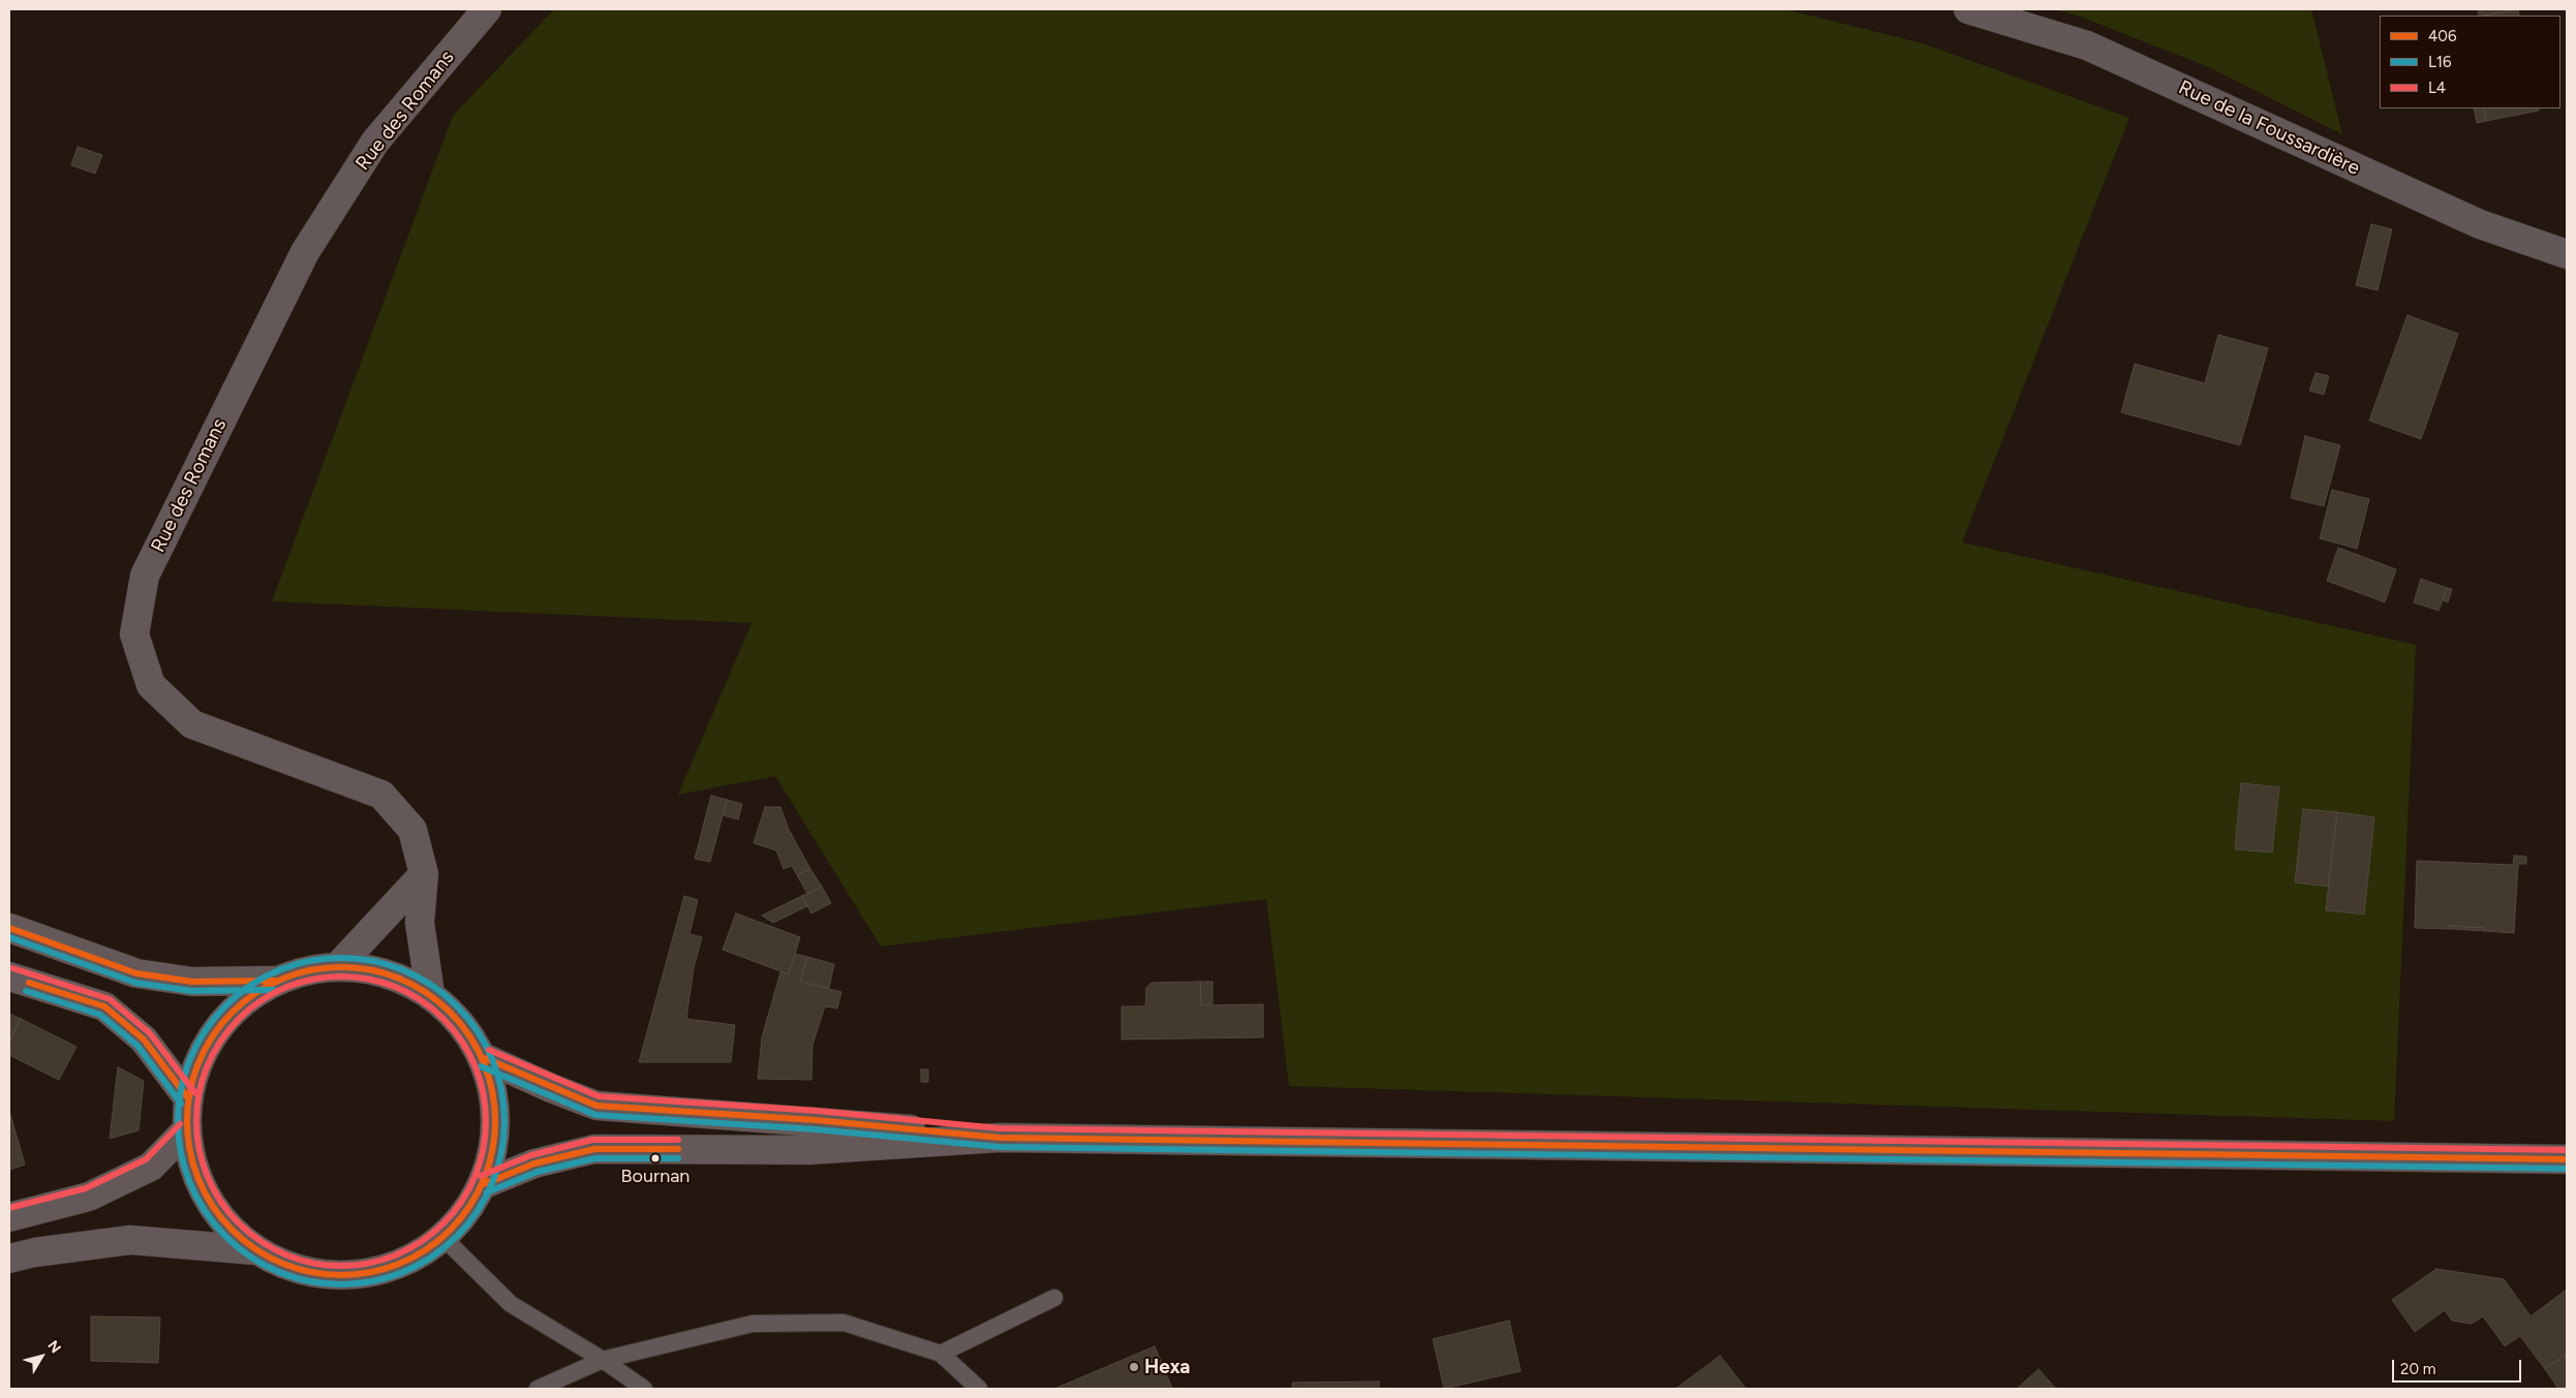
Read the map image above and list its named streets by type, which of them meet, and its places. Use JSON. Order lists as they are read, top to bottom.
{
  "streets": {
    "main road": ["Rue des Romans"],
    "street": ["Rue de la Foussardière"]
  },
  "places": ["Bournan", "Hexa"],
  "lines": ["transit line 406", "transit line L16", "transit line L4"],
  "legend": ["406", "L16", "L4"],
  "scale_bar": "20 m",
  "north": "top right"
}
